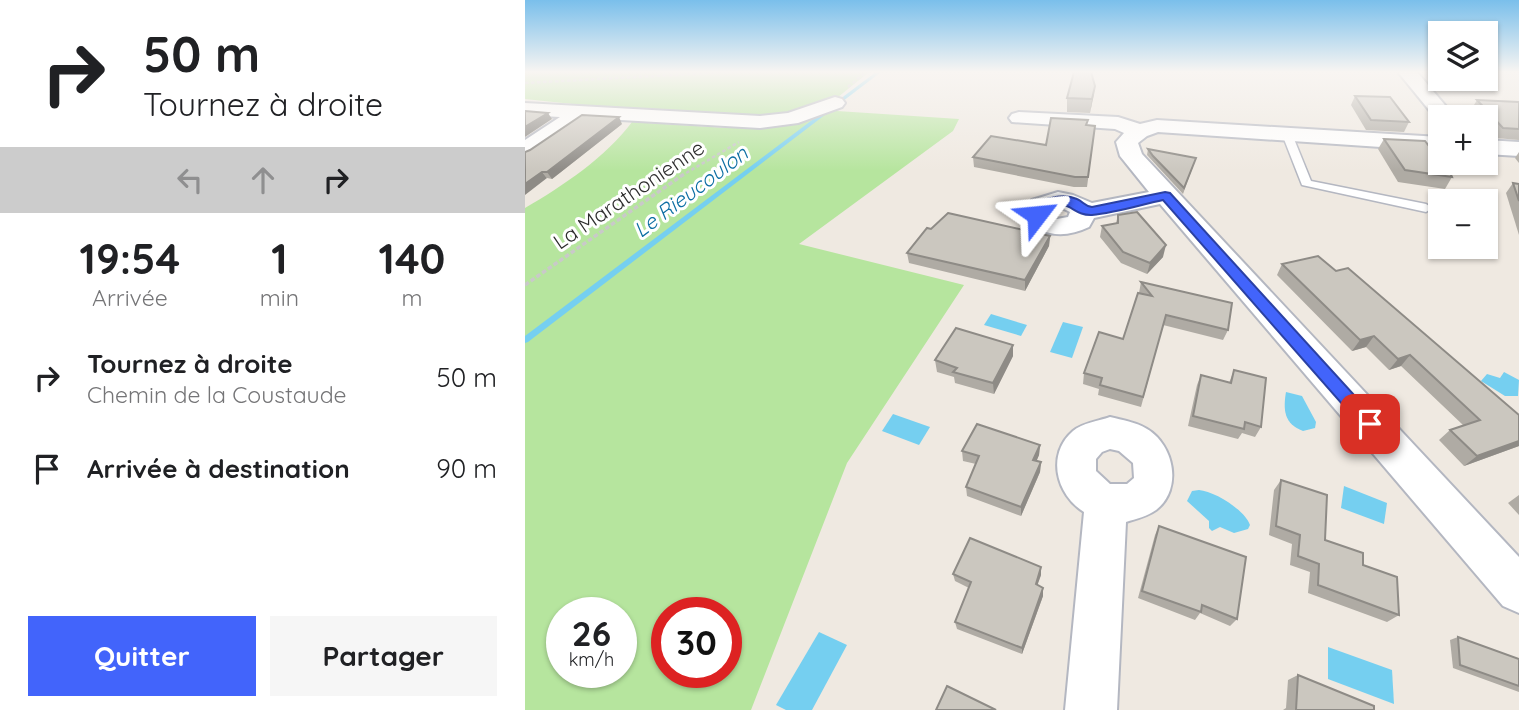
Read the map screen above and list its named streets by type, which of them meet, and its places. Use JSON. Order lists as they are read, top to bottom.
{
  "streets": {
    "path": ["La Marathonienne"]
  },
  "water": ["Le Rieucoulon"],
  "page": {
    "turn": ["50 m", "Tournez à droite"],
    "map_buttons": ["+", "−"],
    "eta": [
      "19:54",
      "Arrivée",
      "1",
      "min",
      "140",
      "m"
    ],
    "list": [
      {
        "name": "Tournez à droite",
        "note": "Chemin de la Coustaude",
        "value": "50 m"
      },
      {
        "name": "Arrivée à destination",
        "value": "90 m"
      }
    ],
    "speed": "26 km/h",
    "limit": "30",
    "buttons": ["Quitter", "Partager"]
  }
}
